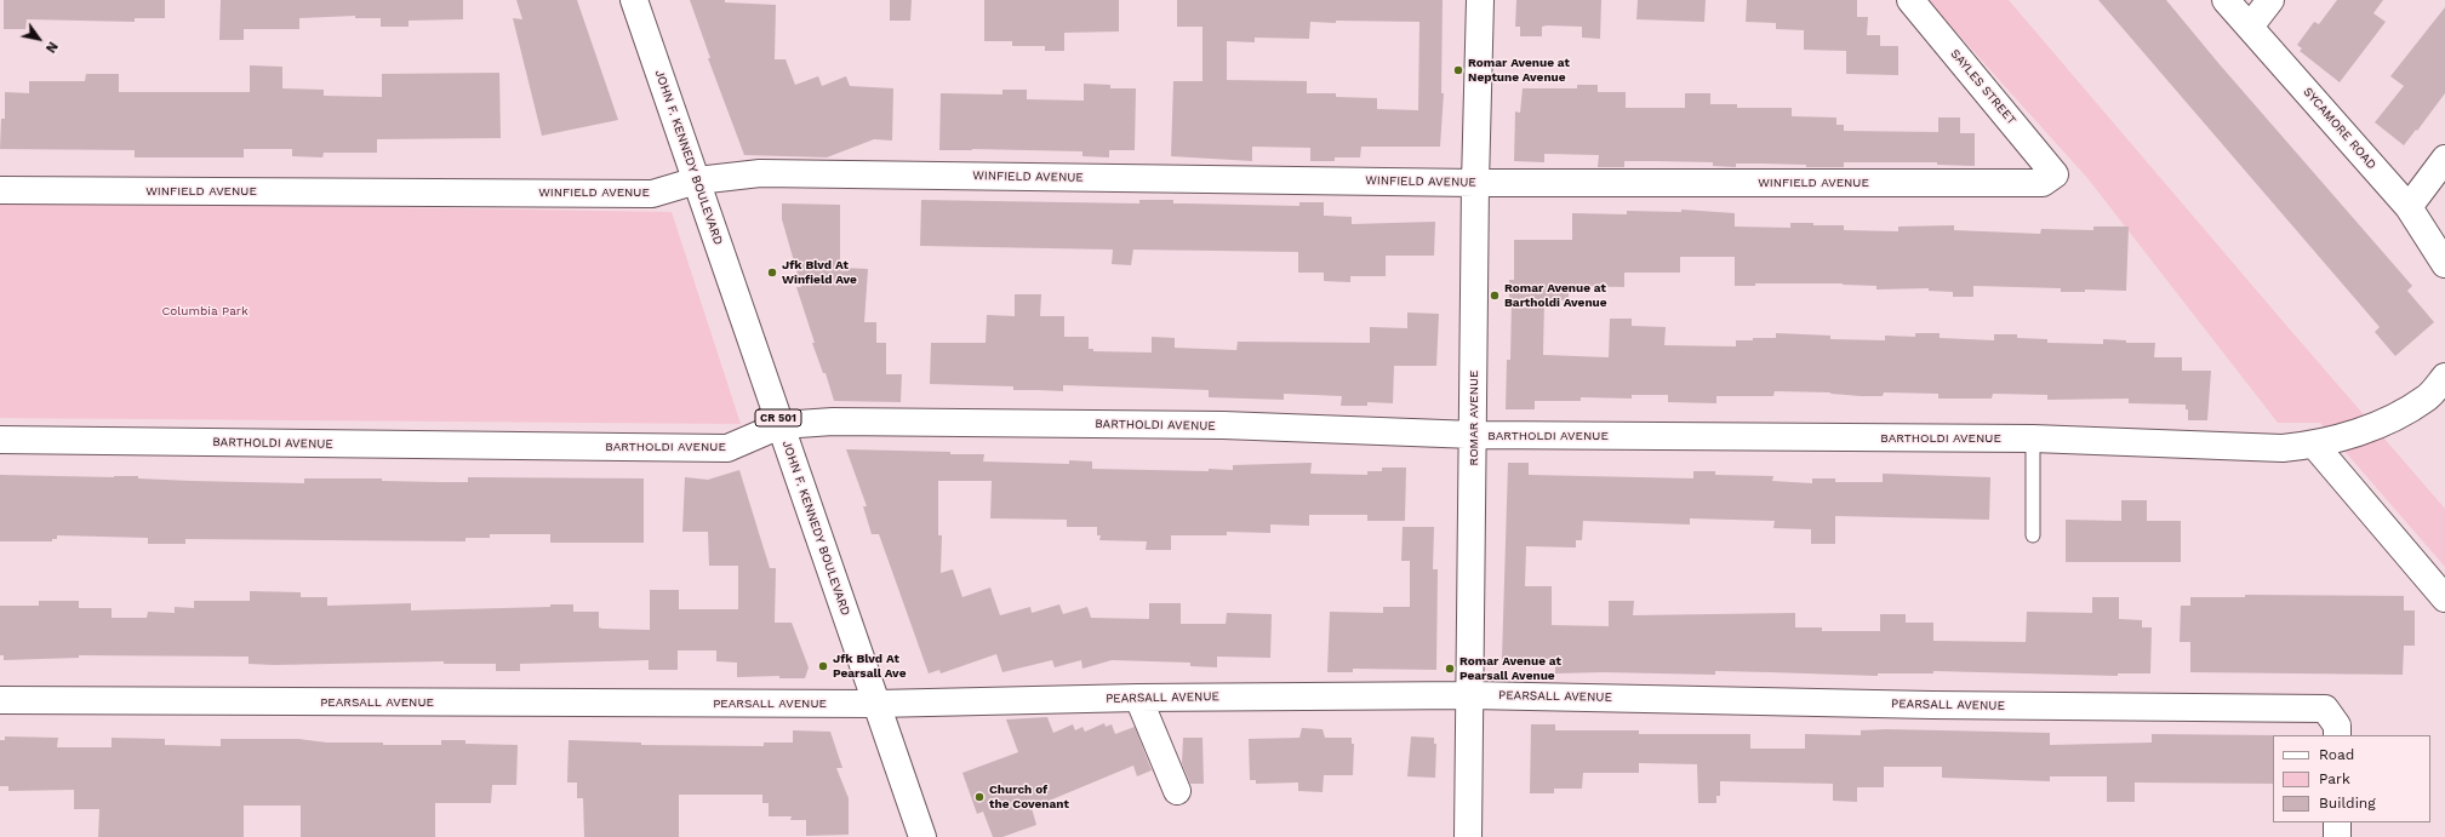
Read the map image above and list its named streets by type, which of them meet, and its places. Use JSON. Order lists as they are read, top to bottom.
{
  "streets": {
    "street": [
      "SAYLES STREET",
      "SYCAMORE ROAD",
      "JOHN F. KENNEDY BOULEVARD",
      "WINFIELD AVENUE",
      "CR 501",
      "ROMAR AVENUE",
      "BARTHOLDI AVENUE",
      "PEARSALL AVENUE"
    ]
  },
  "crossings": [
    ["SAYLES STREET", "WINFIELD AVENUE"],
    ["JOHN F. KENNEDY BOULEVARD", "WINFIELD AVENUE"],
    ["JOHN F. KENNEDY BOULEVARD", "BARTHOLDI AVENUE"],
    ["JOHN F. KENNEDY BOULEVARD", "PEARSALL AVENUE"],
    ["WINFIELD AVENUE", "ROMAR AVENUE"],
    ["ROMAR AVENUE", "BARTHOLDI AVENUE"],
    ["ROMAR AVENUE", "PEARSALL AVENUE"]
  ],
  "parks": ["Columbia Park"],
  "places": [
    "Romar Avenue at Neptune Avenue",
    "Jfk Blvd At Winfield Ave",
    "Romar Avenue at Bartholdi Avenue",
    "Jfk Blvd At Pearsall Ave",
    "Romar Avenue at Pearsall Avenue",
    "Church of the Covenant"
  ],
  "legend": ["Road", "Park", "Building"],
  "north": "bottom right"
}
